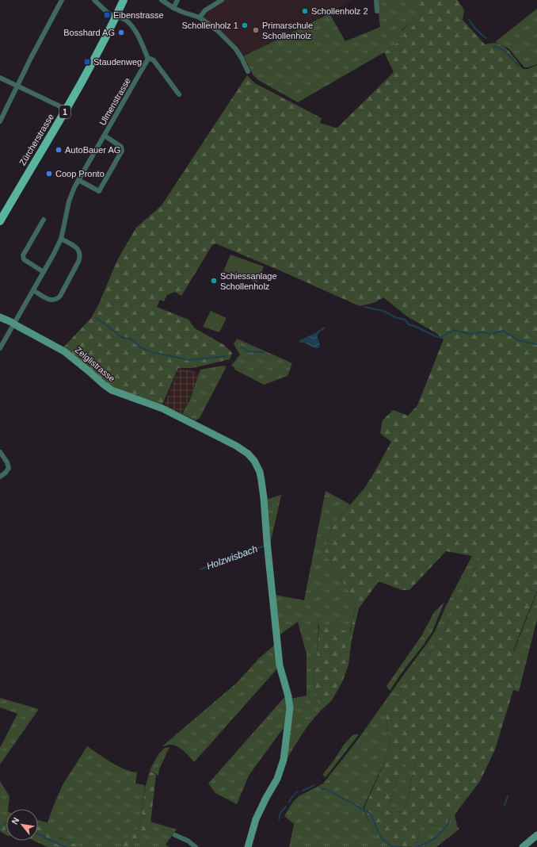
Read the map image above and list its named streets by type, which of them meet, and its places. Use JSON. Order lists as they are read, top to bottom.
{
  "streets": {
    "main road": ["1", "Zürcherstrasse"],
    "street": ["Ulmenstrasse", "Zelglistrasse"]
  },
  "crossings": [
    ["Ulmenstrasse", "Zelglistrasse"]
  ],
  "water": ["Holzwisbach"],
  "places": {
    "other": [
      "Schollenholz 2",
      "Schollenholz 1",
      "Primarschule Schollenholz",
      "Bosshard AG",
      "AutoBauer AG",
      "Coop Pronto",
      "Schiessanlage Schollenholz"
    ],
    "transit": ["Eibenstrasse", "Staudenweg"]
  },
  "north": "top left"
}
